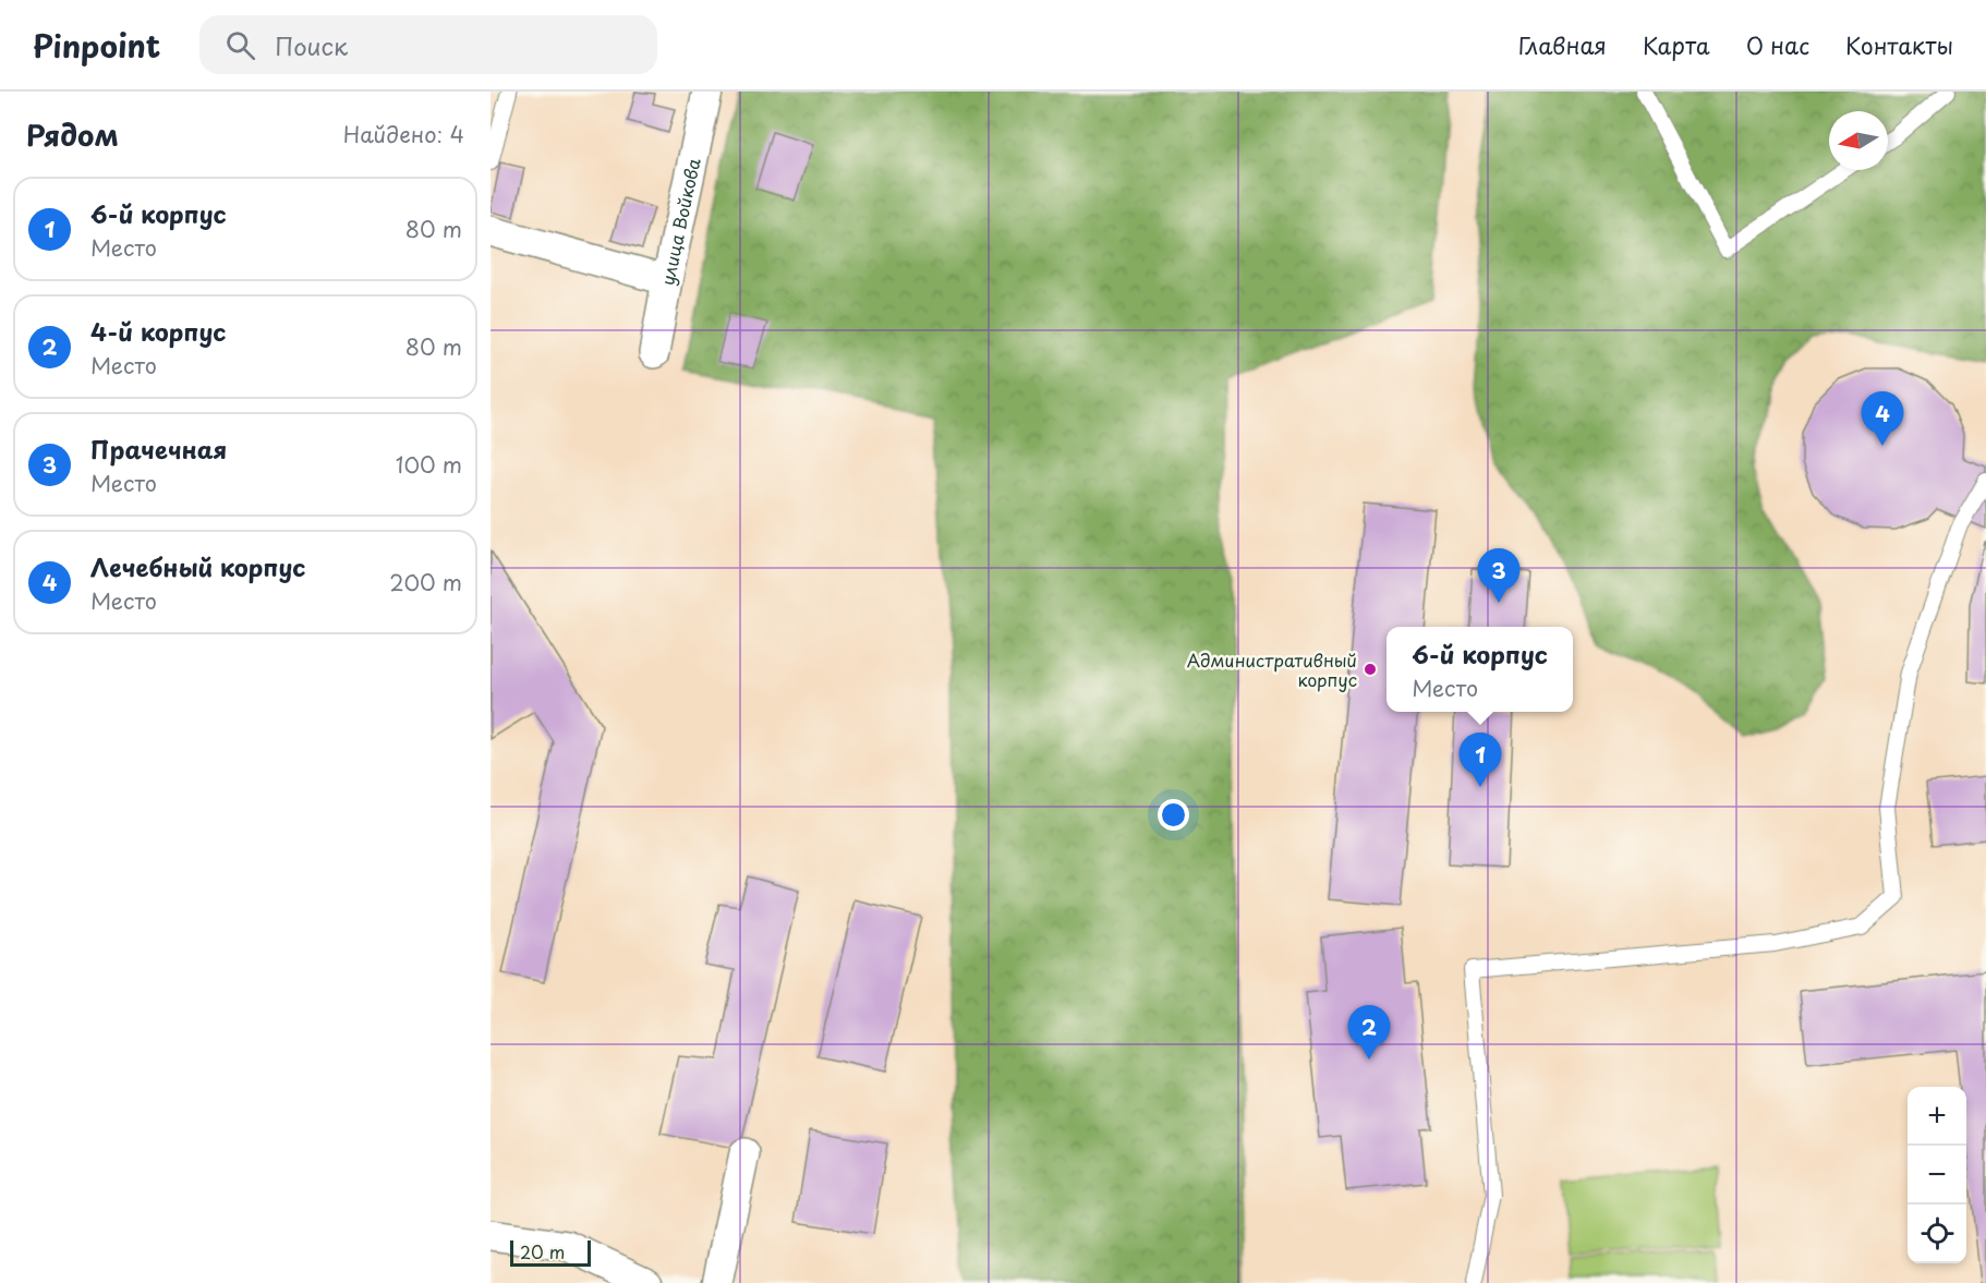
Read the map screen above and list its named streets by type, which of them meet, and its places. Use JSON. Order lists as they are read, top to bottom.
{
  "streets": {
    "street": ["улица Войкова"]
  },
  "places": ["Административный корпус"],
  "scale_bar": "20 m",
  "north": "left",
  "page": {
    "header": "Pinpoint",
    "search": "Поиск",
    "nav": [
      "Главная",
      "Карта",
      "О нас",
      "Контакты"
    ],
    "heading": ["Рядом", "Найдено: 4"],
    "list": [
      {
        "mark": "1",
        "name": "6-й корпус",
        "note": "Место",
        "value": "80 m"
      },
      {
        "mark": "2",
        "name": "4-й корпус",
        "note": "Место",
        "value": "80 m"
      },
      {
        "mark": "3",
        "name": "Прачечная",
        "note": "Место",
        "value": "100 m"
      },
      {
        "mark": "4",
        "name": "Лечебный корпус",
        "note": "Место",
        "value": "200 m"
      }
    ],
    "pins": [
      "4",
      "3",
      "1",
      "2"
    ],
    "popup": ["6-й корпус", "Место"],
    "map_buttons": ["+", "−"],
    "scale": "20 m"
  }
}
